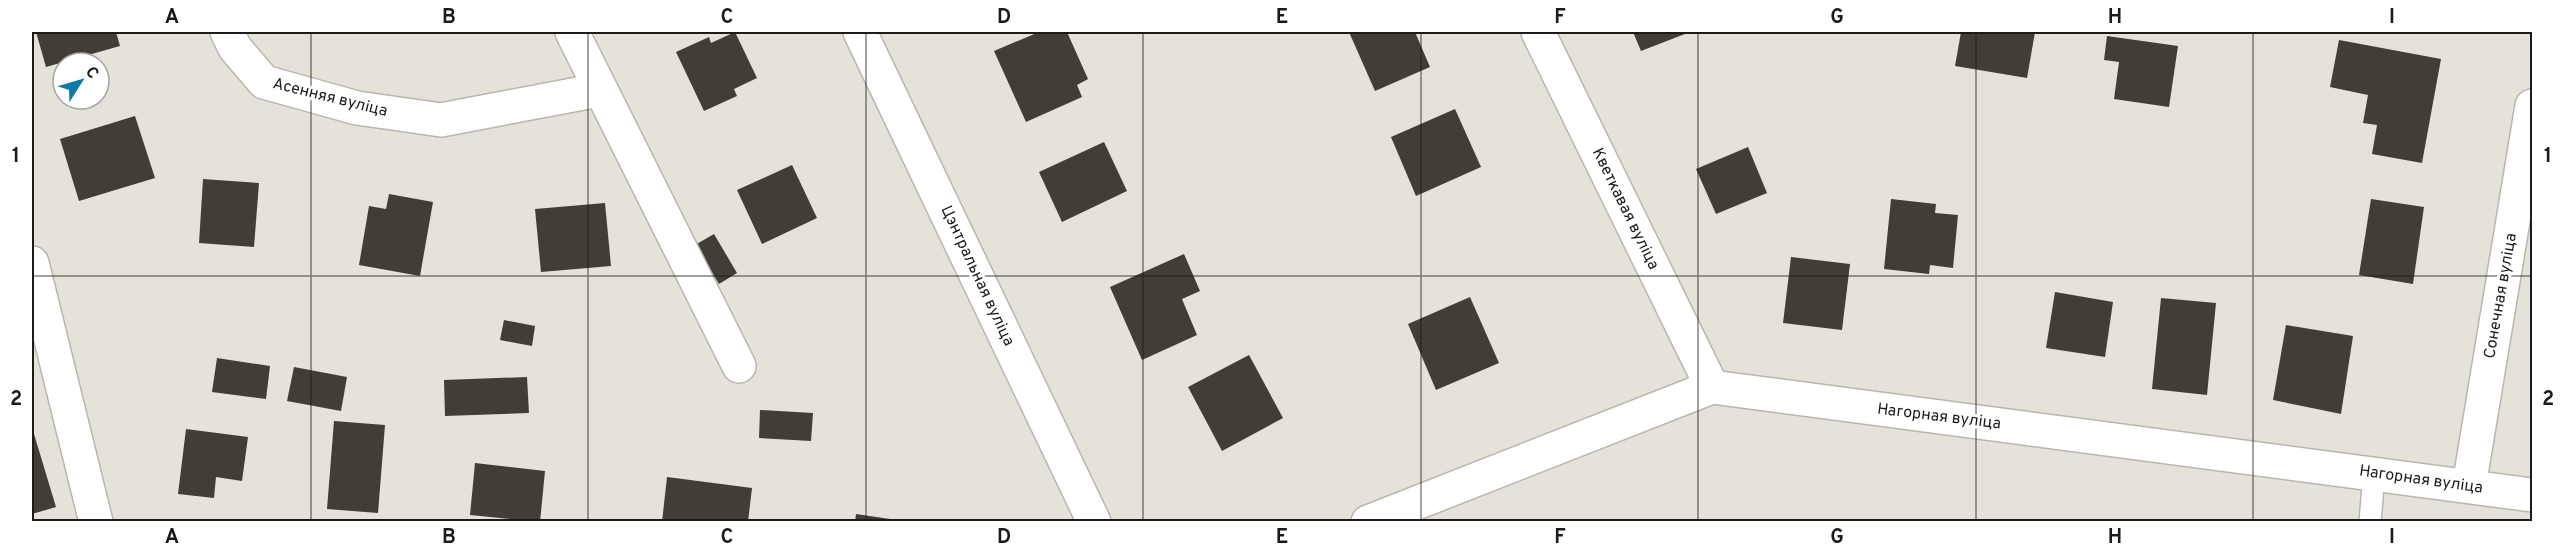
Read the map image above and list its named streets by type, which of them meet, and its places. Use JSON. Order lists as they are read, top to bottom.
{
  "streets": {
    "street": [
      "Асенняя вуліца",
      "Кветкавая вуліца",
      "Цэнтральная вуліца",
      "Сонечная вуліца",
      "Нагорная вуліца"
    ]
  },
  "crossings": [
    ["Кветкавая вуліца", "Нагорная вуліца"],
    ["Сонечная вуліца", "Нагорная вуліца"]
  ],
  "north": "top right",
  "grid": {
    "columns": [
      "A",
      "B",
      "C",
      "D",
      "E",
      "F",
      "G",
      "H",
      "I"
    ],
    "rows": ["1", "2"]
  }
}
